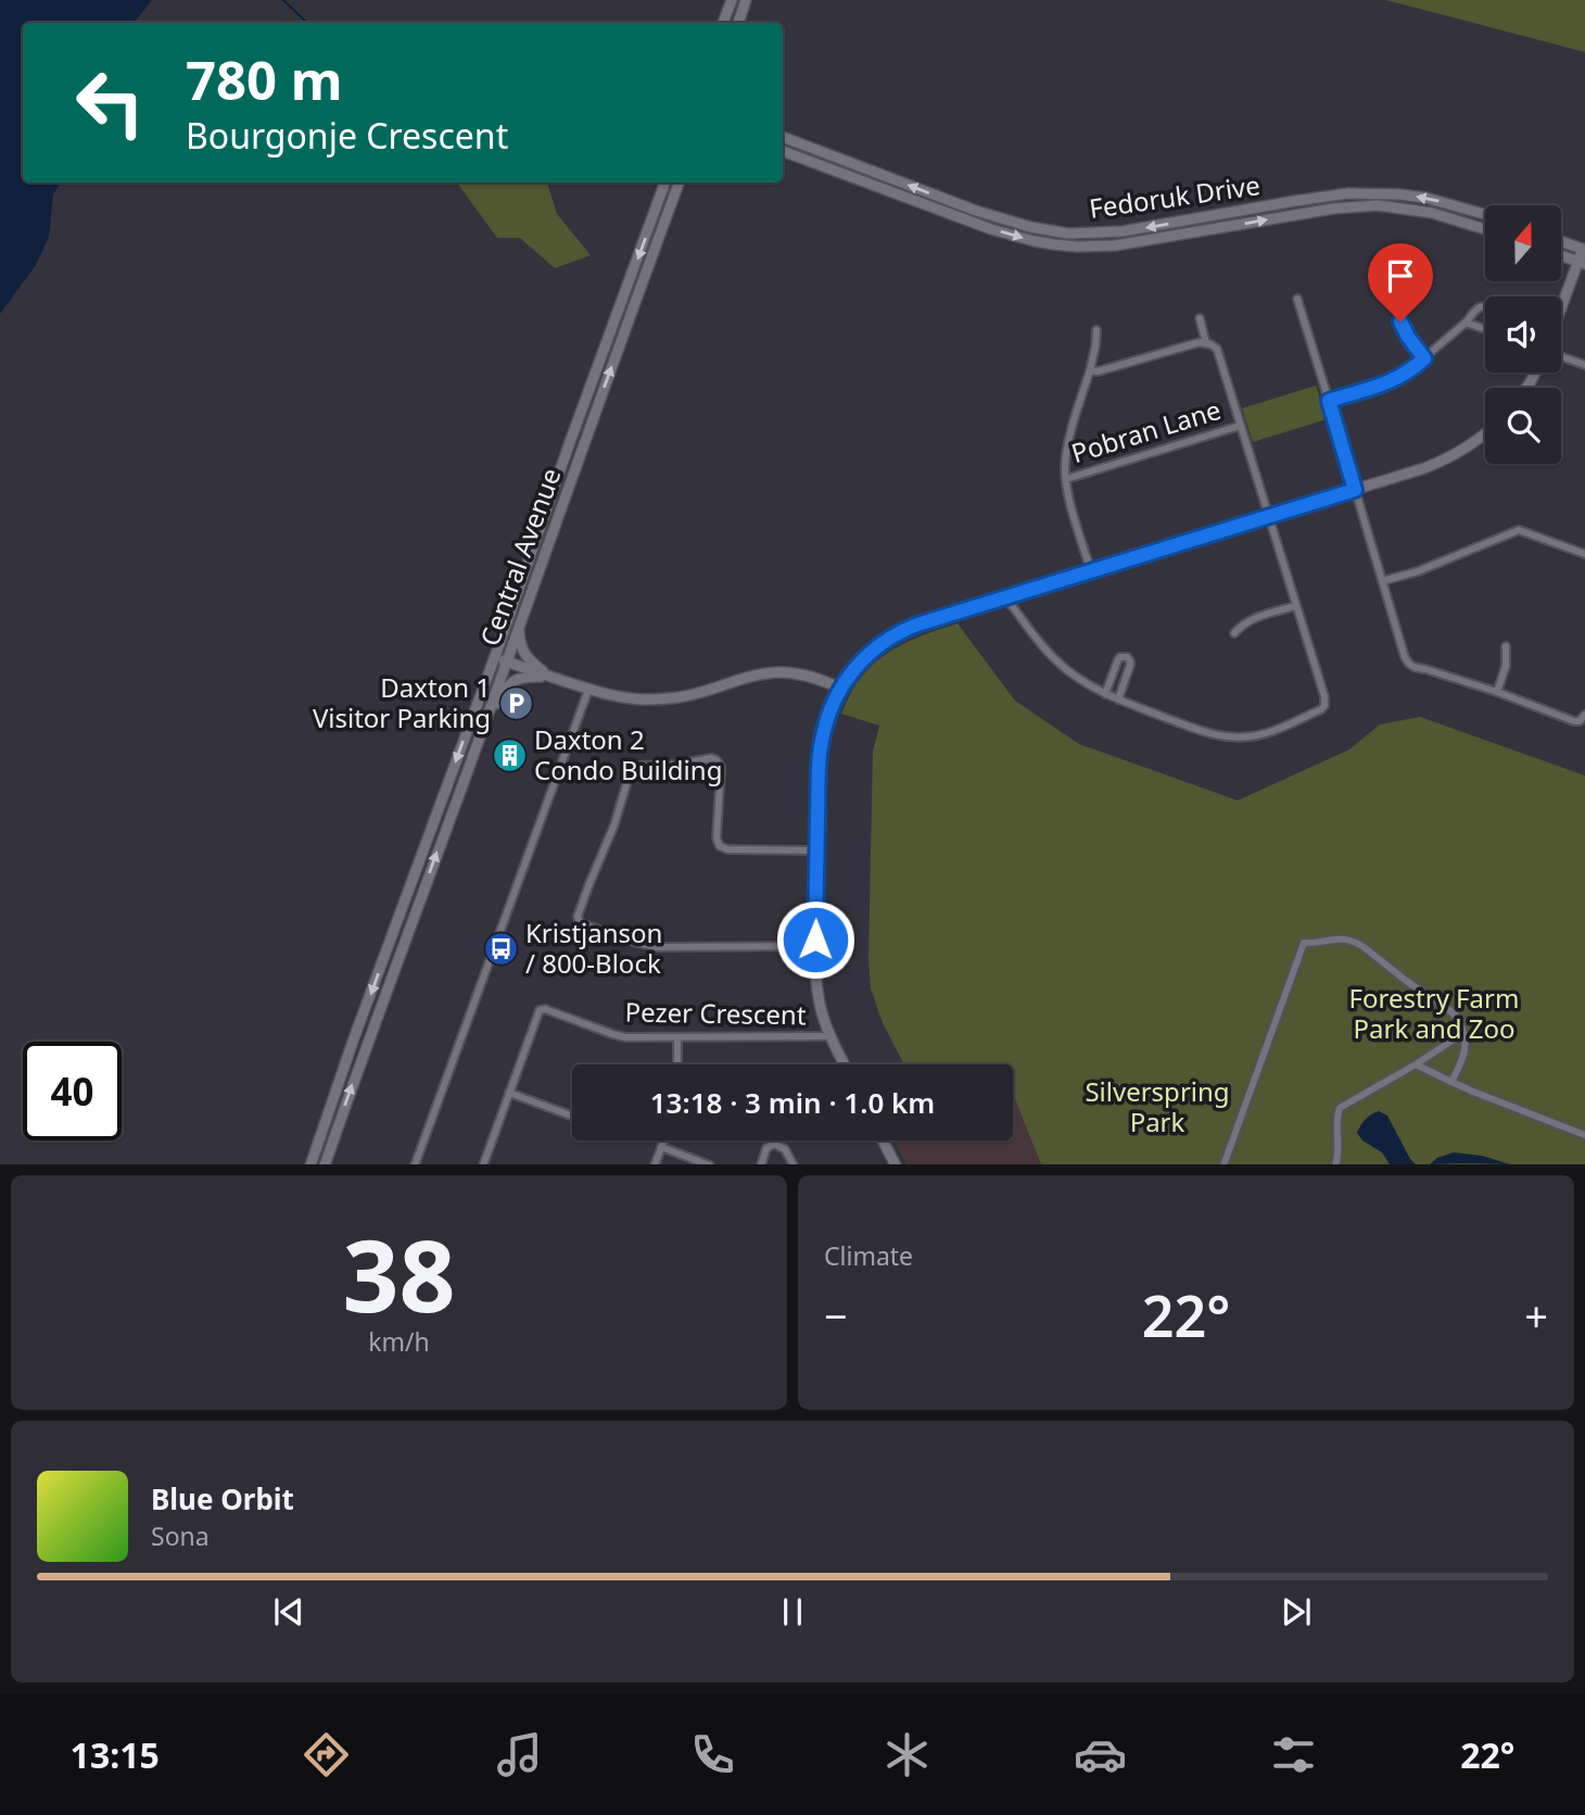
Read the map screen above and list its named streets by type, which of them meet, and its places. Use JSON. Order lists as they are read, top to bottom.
{
  "streets": {
    "main road": ["Fedoruk Drive", "Central Avenue"],
    "street": ["Pobran Lane", "Pezer Crescent"]
  },
  "parks": ["Forestry Farm Park and Zoo", "Silverspring Park"],
  "places": {
    "parking": ["Daxton 1 Visitor Parking"],
    "building": ["Daxton 2 Condo Building"],
    "bus stop": ["Kristjanson / 800-Block"]
  },
  "north": "top",
  "page": {
    "turn": ["780 m", "Bourgonje Crescent"],
    "limit": "40",
    "trip": "13:18 · 3 min · 1.0 km",
    "tile": [
      ["38", "km/h"],
      "Climate"
    ],
    "heat": ["−", "22°", "+"],
    "song": ["Blue Orbit", "Sona"],
    "tabs": ["13:15", "22°"]
  }
}
